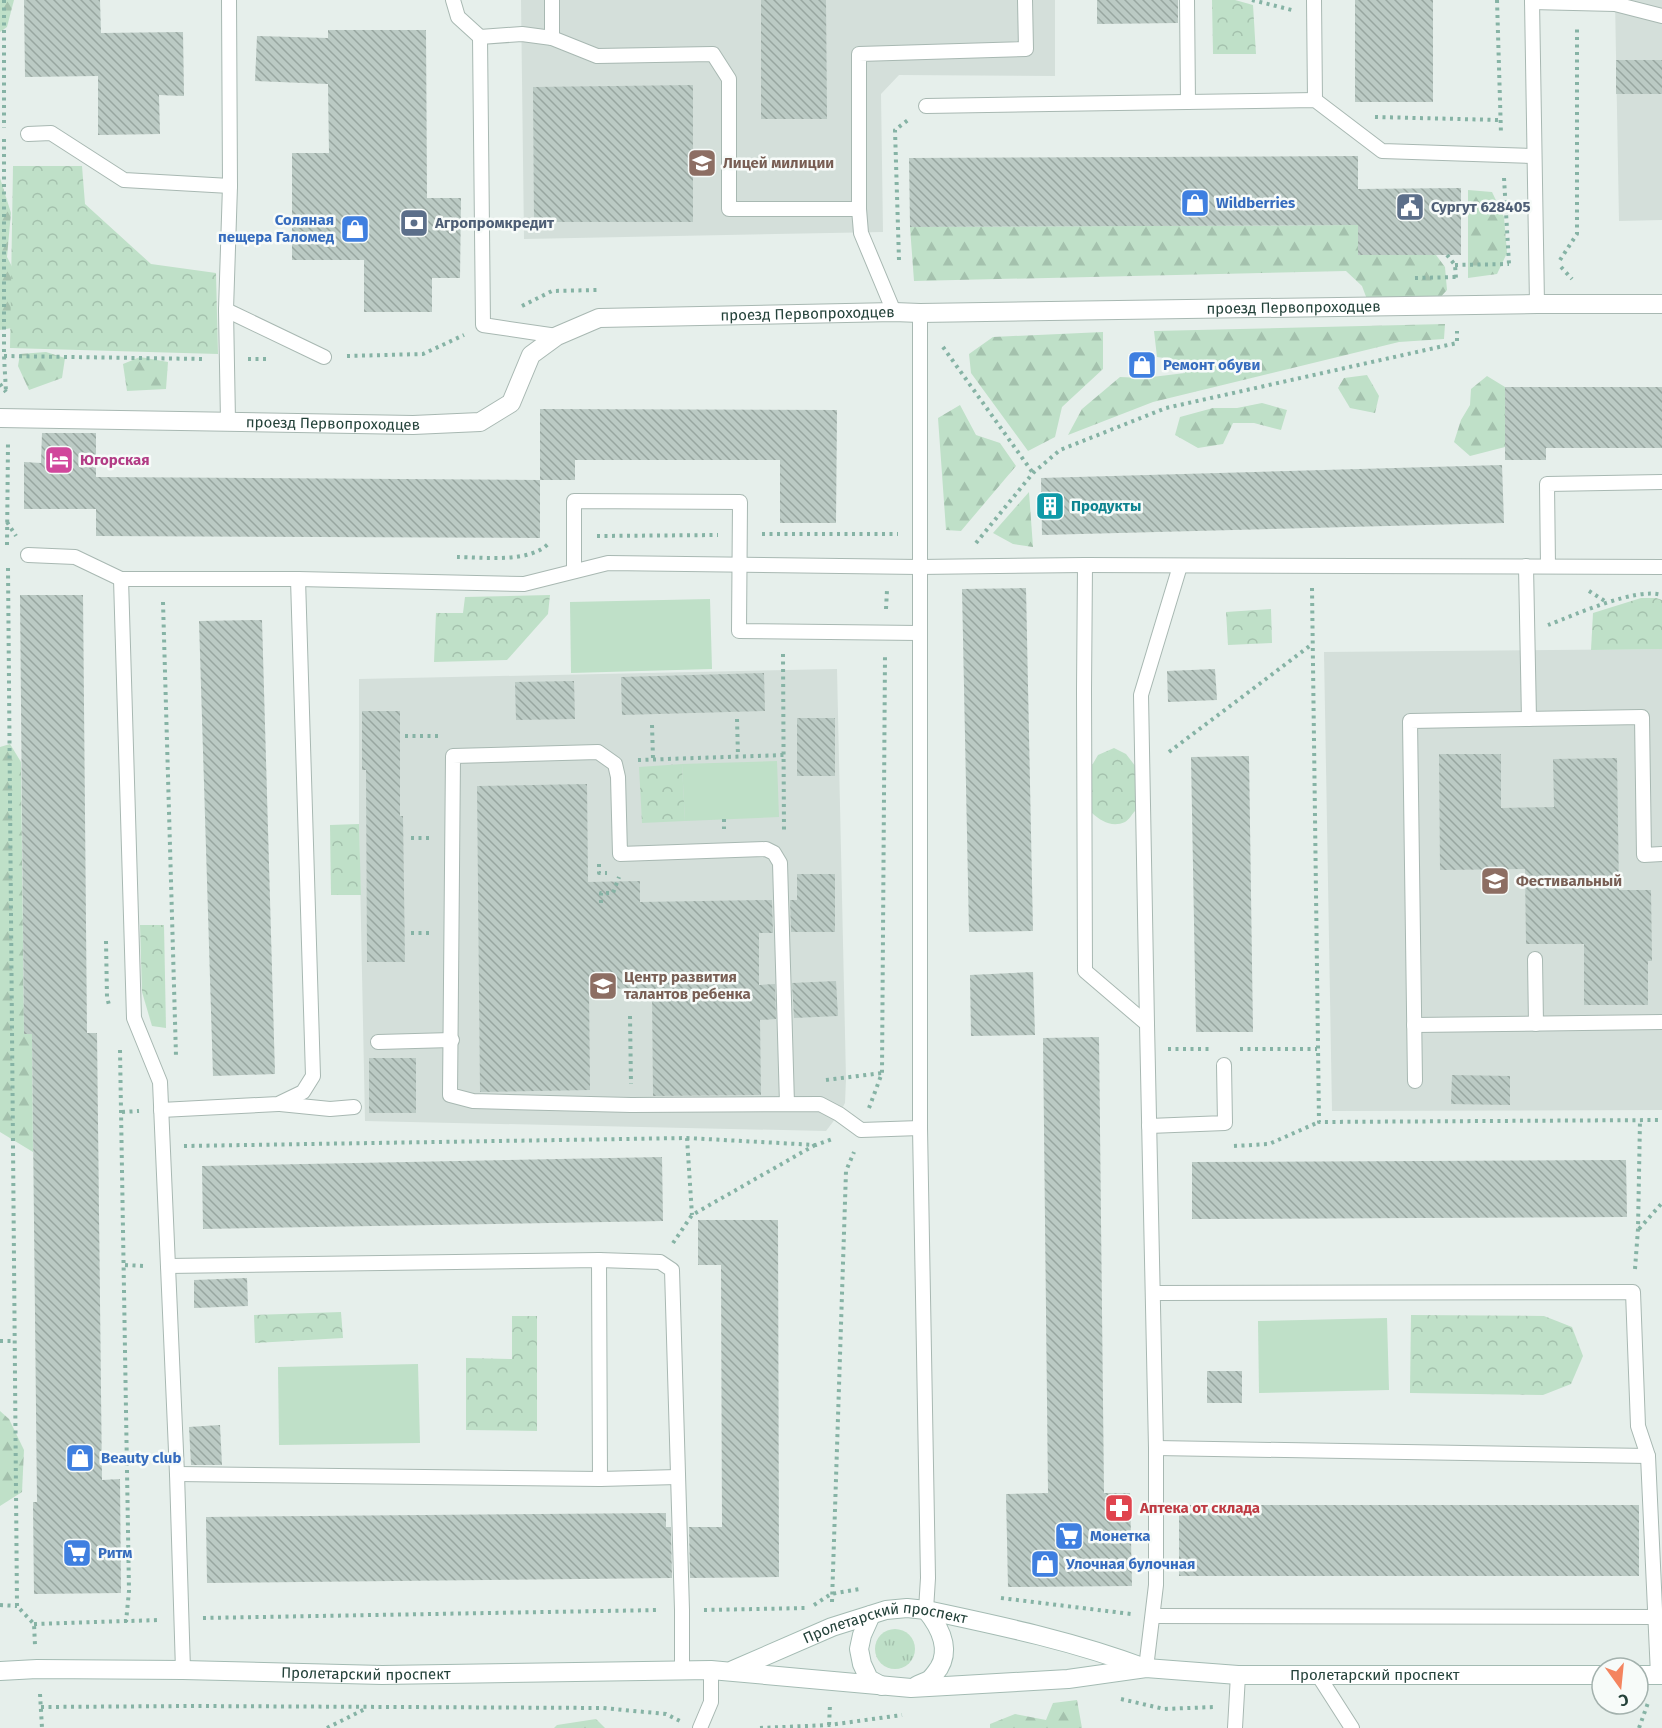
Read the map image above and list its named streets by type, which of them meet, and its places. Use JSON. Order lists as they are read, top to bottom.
{
  "streets": {
    "main road": ["проезд Первопроходцев", "Пролетарский проспект"]
  },
  "places": {
    "school or university": ["Лицей милиции", "Фестивальный", "Центр развития талантов ребенка"],
    "shop": [
      "Wildberries",
      "Соляная пещера Галомед",
      "Ремонт обуви",
      "Beauty club",
      "Улочная булочная"
    ],
    "public building": ["Сургут 628405"],
    "bank": ["Агропромкредит"],
    "hotel": ["Югорская"],
    "building": ["Продукты"],
    "pharmacy": ["Аптека от склада"],
    "supermarket": ["Монетка", "Ритм"]
  },
  "north": "bottom"
}
